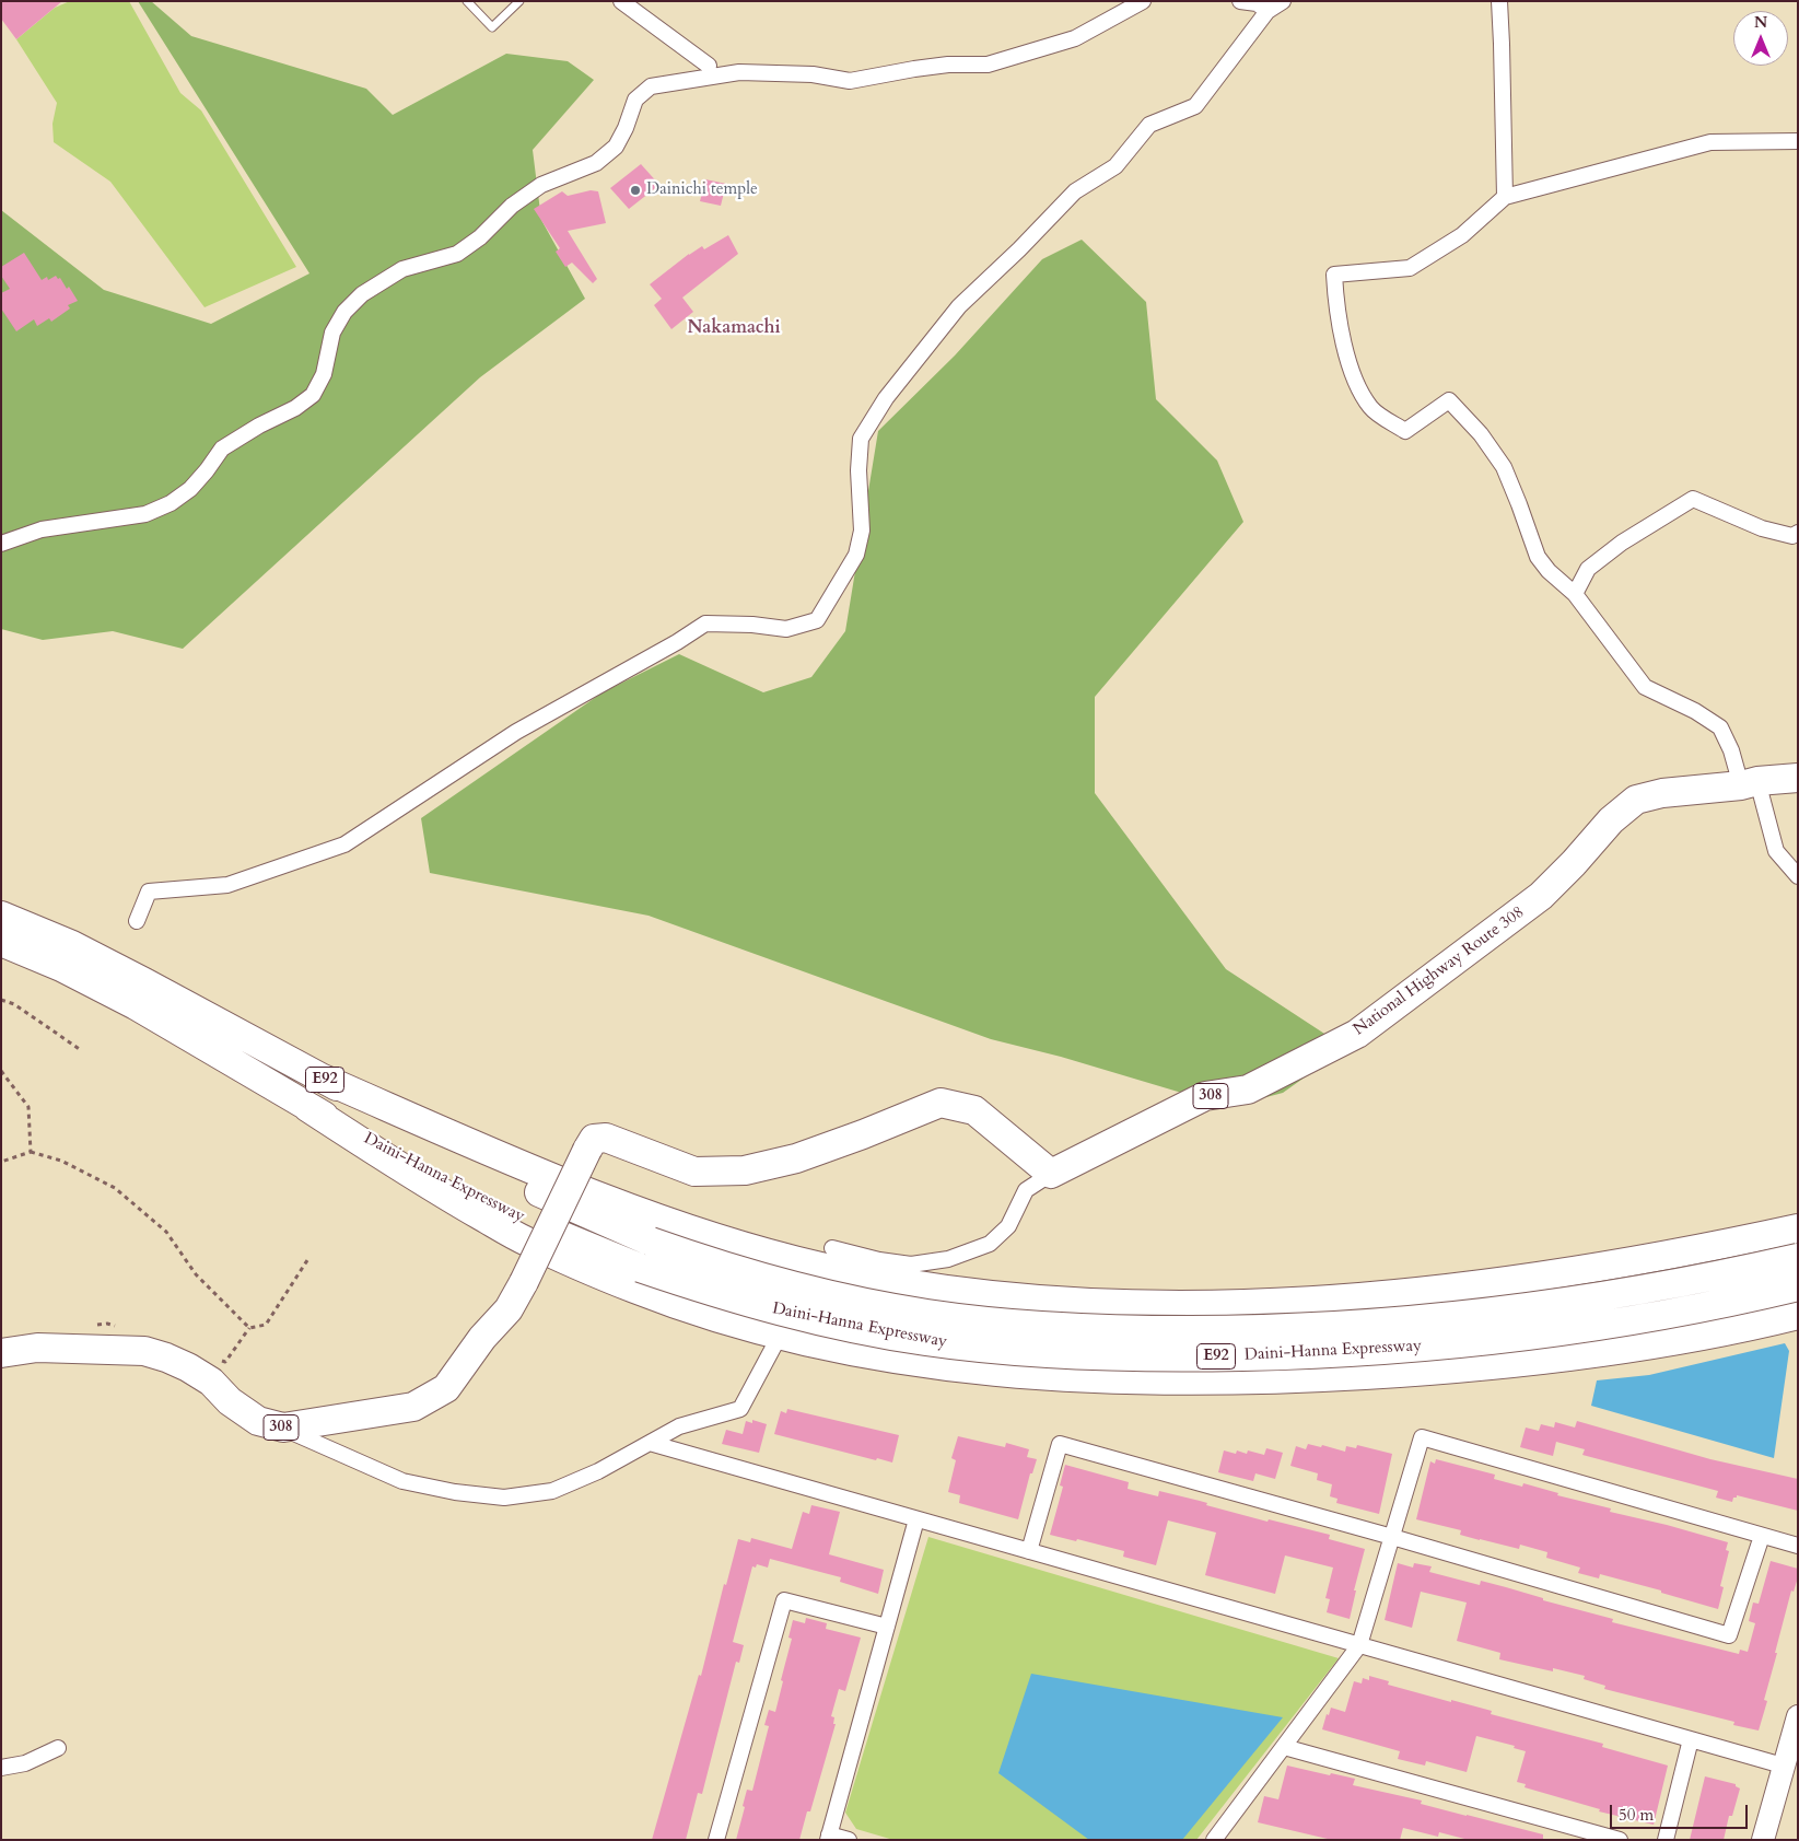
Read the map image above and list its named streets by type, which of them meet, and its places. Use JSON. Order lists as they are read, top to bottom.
{
  "streets": {
    "highway": [
      "National Highway Route 308",
      "E92",
      "308",
      "Daini-Hanna Expressway"
    ]
  },
  "crossings": [
    ["National Highway Route 308", "308"]
  ],
  "districts": ["Nakamachi"],
  "places": ["Dainichi temple"],
  "scale_bar": "50 m",
  "north": "top"
}
